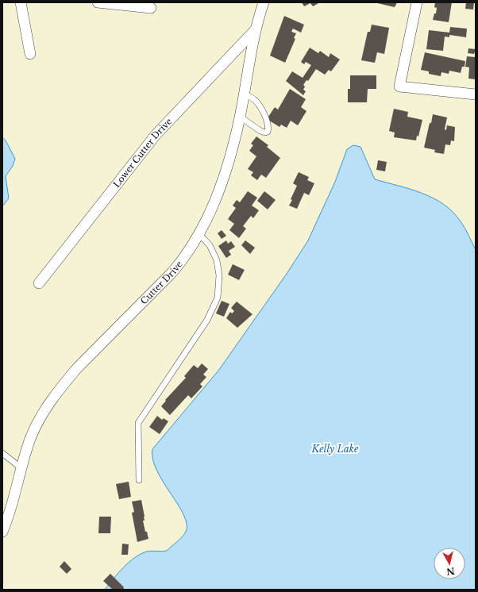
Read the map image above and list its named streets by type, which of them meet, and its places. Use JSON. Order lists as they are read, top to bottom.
{
  "streets": {
    "street": ["Lower Cutter Drive", "Cutter Drive"]
  },
  "crossings": [
    ["Lower Cutter Drive", "Cutter Drive"]
  ],
  "water": ["Kelly Lake"],
  "north": "bottom"
}
